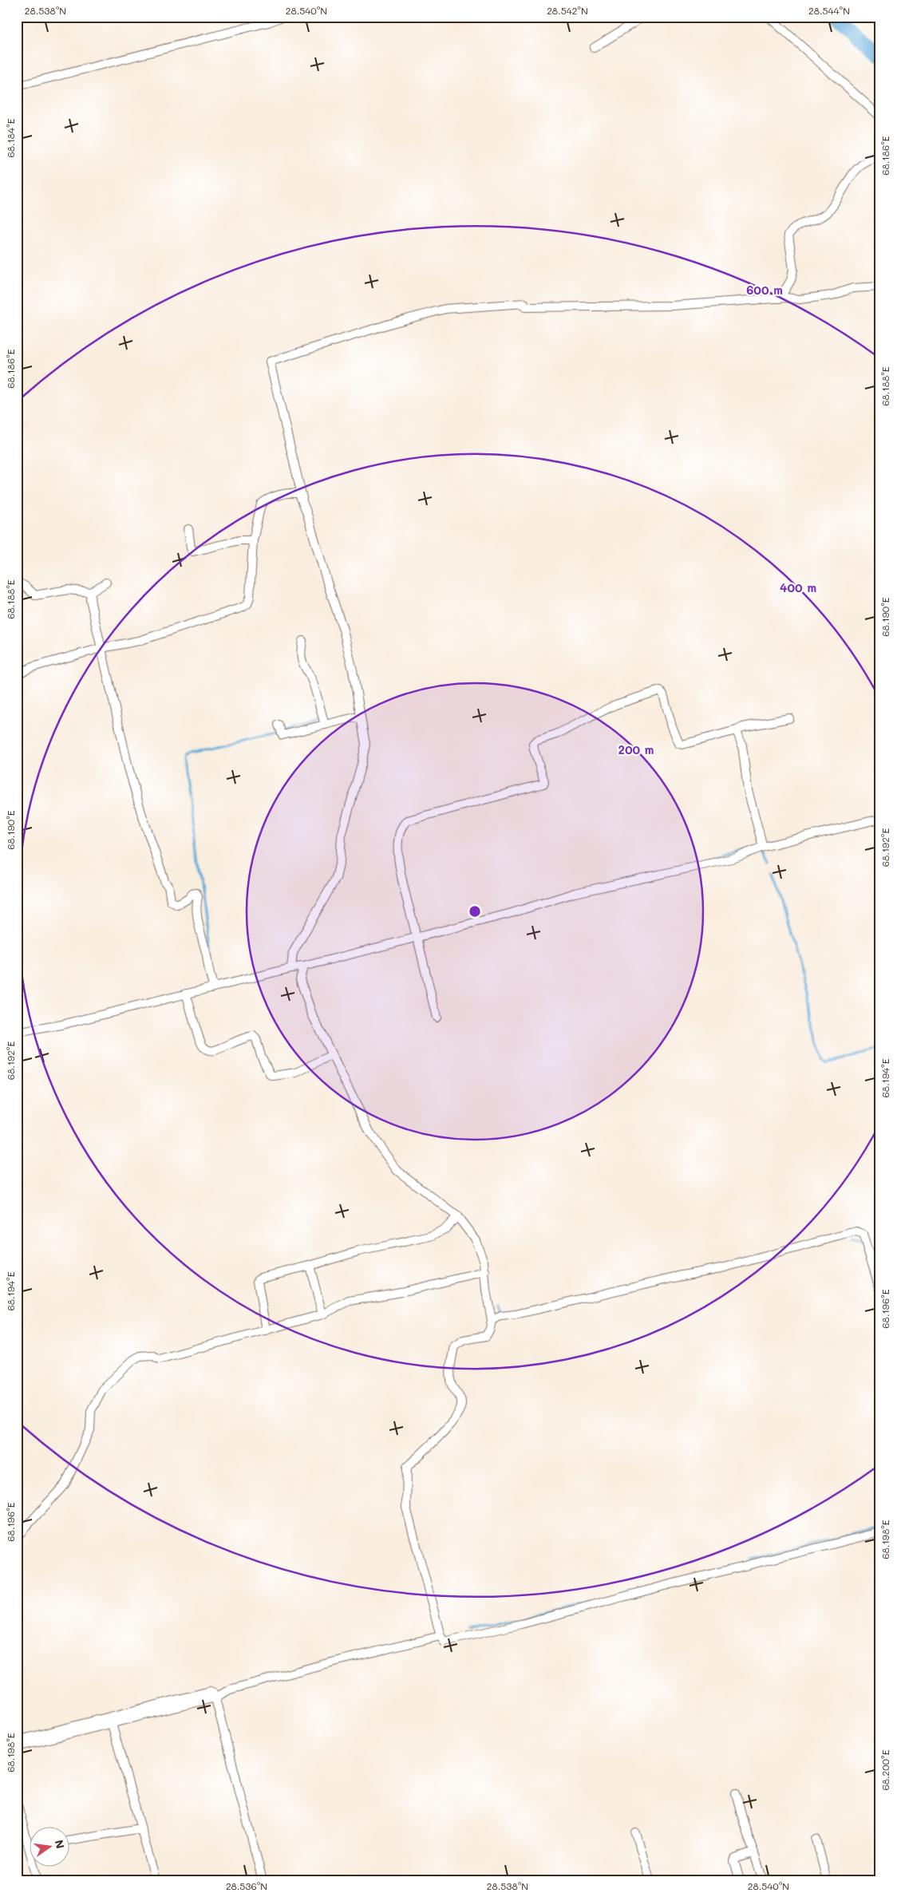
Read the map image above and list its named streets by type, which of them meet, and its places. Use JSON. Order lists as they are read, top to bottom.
{
  "north": "right",
  "coordinates": [
    "28.538°N",
    "28.540°N",
    "28.542°N",
    "28.544°N",
    "68.184°E",
    "68.186°E",
    "68.188°E",
    "68.190°E",
    "68.192°E",
    "68.194°E",
    "68.196°E",
    "68.198°E",
    "68.200°E",
    "28.536°N"
  ],
  "rings": ["600 m", "400 m", "200 m"]
}
